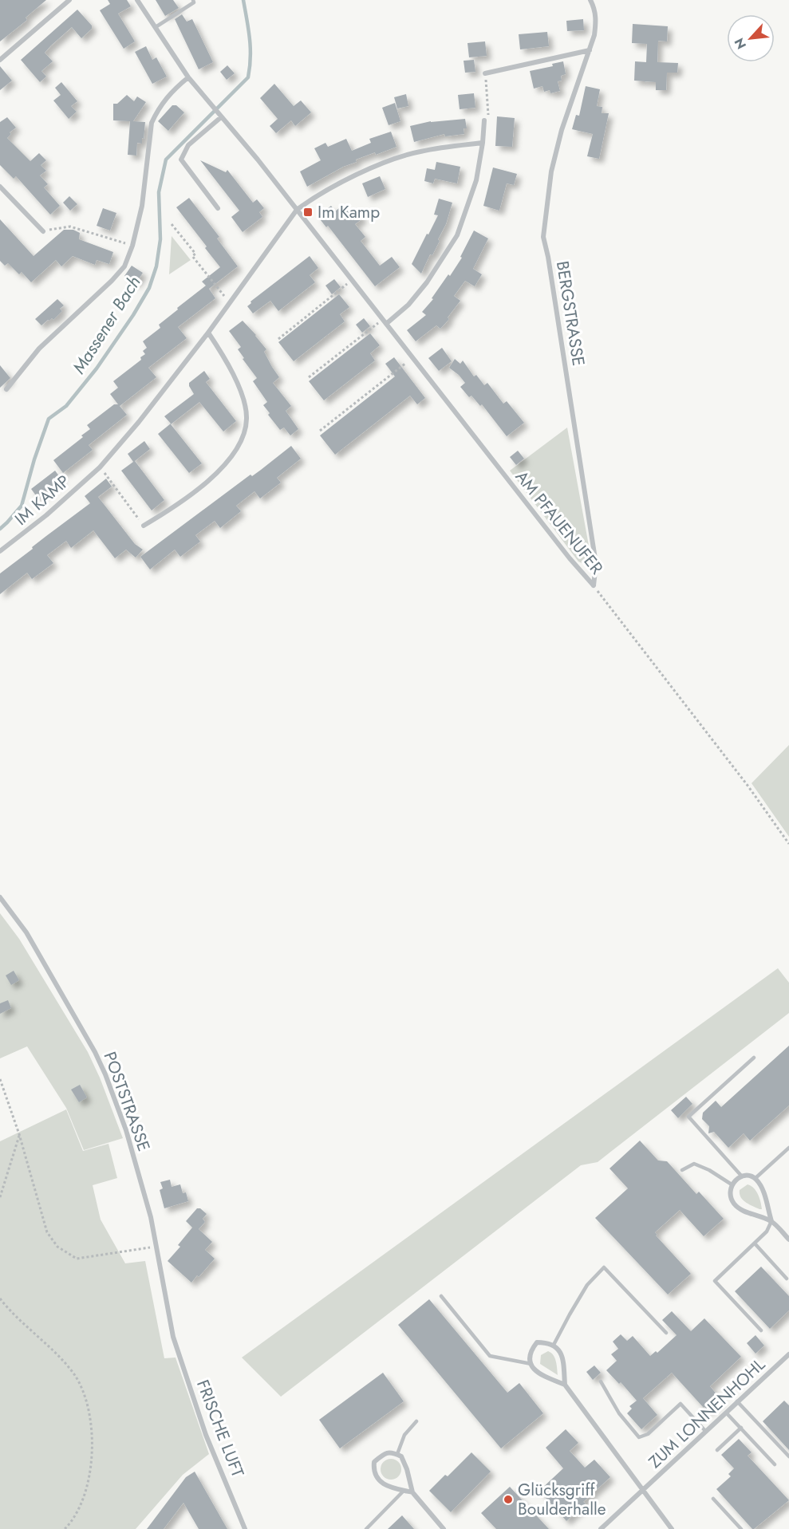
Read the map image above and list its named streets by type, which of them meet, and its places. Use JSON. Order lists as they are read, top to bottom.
{
  "streets": {
    "street": [
      "BERGSTRASSE",
      "IM KAMP",
      "AM PFAUENUFER",
      "POSTSTRASSE",
      "ZUM LONNENHOHL",
      "FRISCHE LUFT"
    ]
  },
  "crossings": [
    ["BERGSTRASSE", "AM PFAUENUFER"],
    ["IM KAMP", "AM PFAUENUFER"],
    ["POSTSTRASSE", "FRISCHE LUFT"]
  ],
  "water": ["Massener Bach"],
  "places": {
    "transit": ["Im Kamp"],
    "other": ["Glücksgriff Boulderhalle"]
  },
  "north": "bottom left"
}
